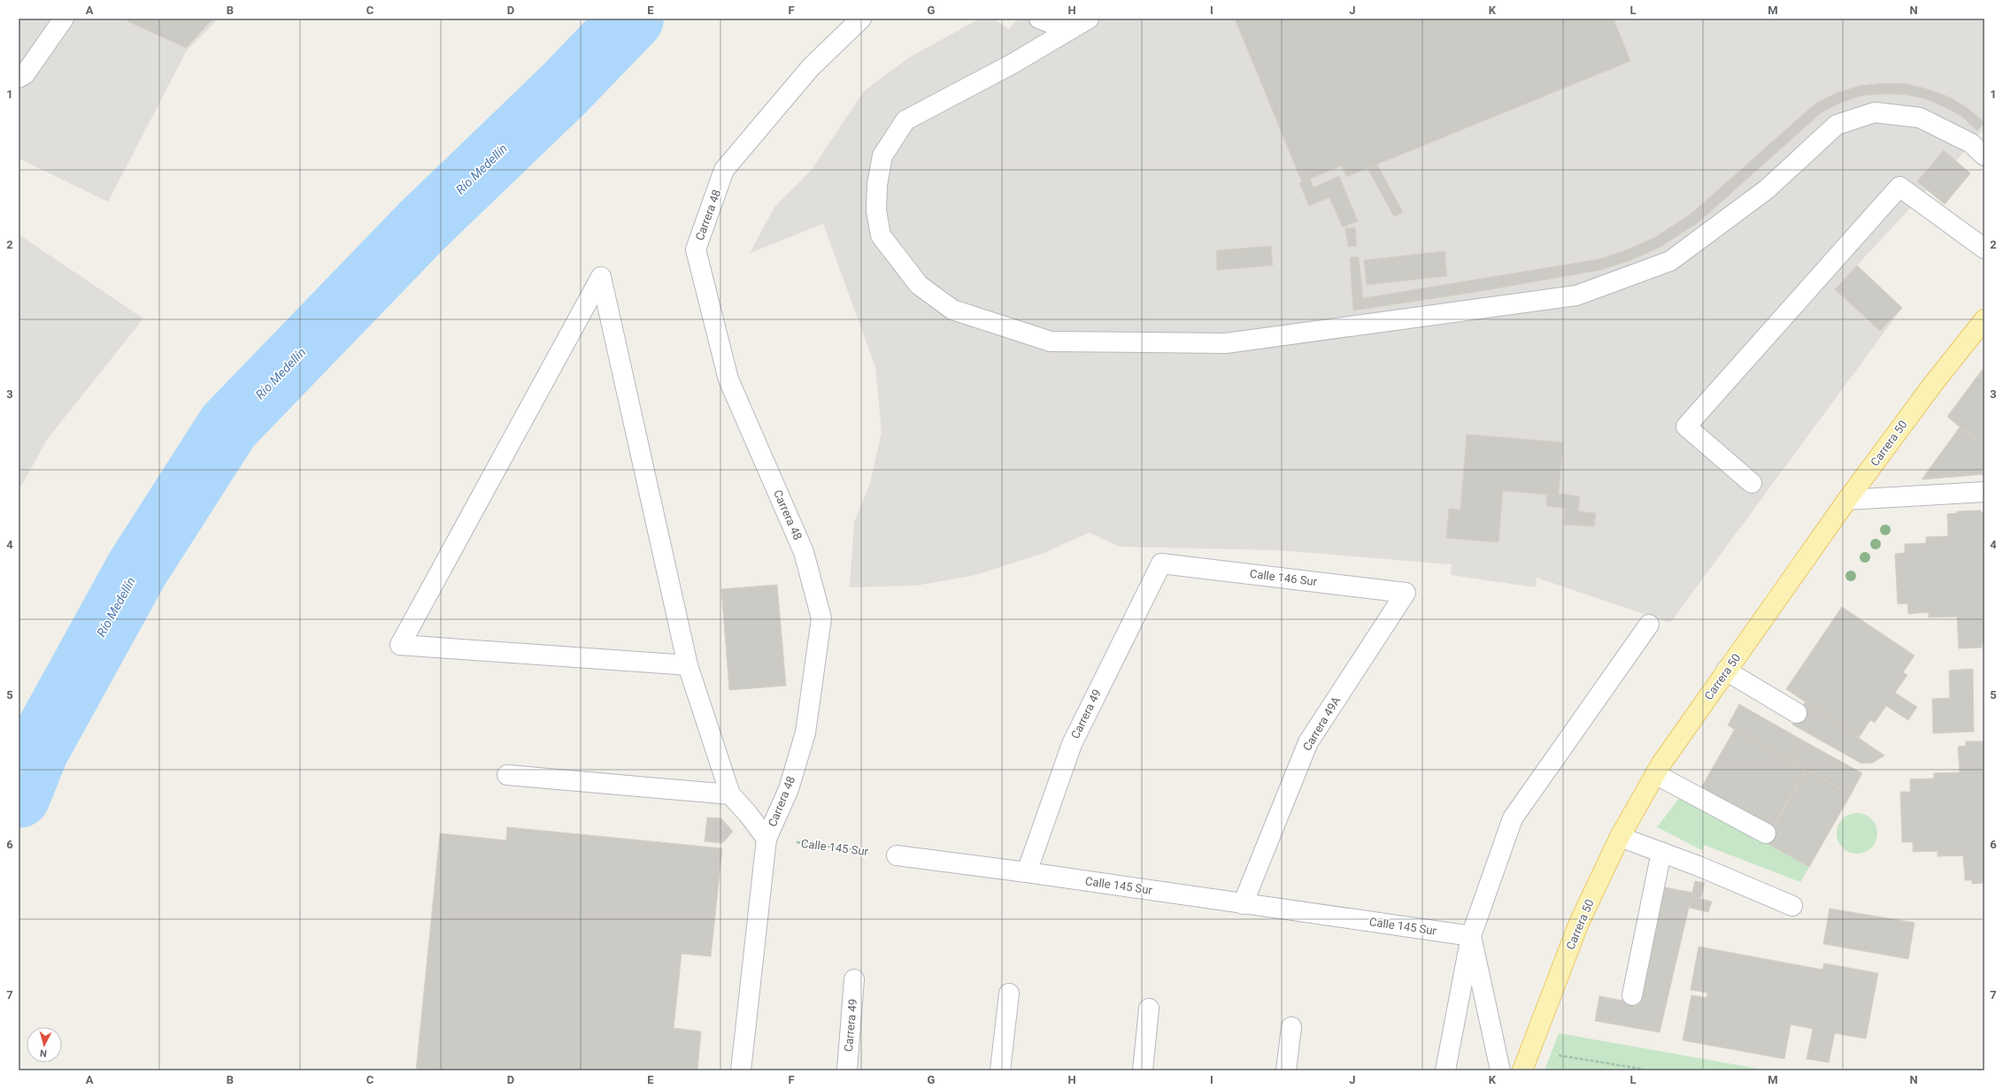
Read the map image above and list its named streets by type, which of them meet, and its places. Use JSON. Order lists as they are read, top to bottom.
{
  "streets": {
    "main road": ["Carrera 50"],
    "street": [
      "Carrera 48",
      "Calle 146 Sur",
      "Carrera 49",
      "Carrera 49A",
      "Calle 145 Sur"
    ]
  },
  "crossings": [
    ["Carrera 48", "Calle 145 Sur"],
    ["Calle 146 Sur", "Carrera 49"],
    ["Calle 146 Sur", "Carrera 49A"],
    ["Carrera 49", "Calle 145 Sur"],
    ["Carrera 49A", "Calle 145 Sur"]
  ],
  "water": ["Río Medellín"],
  "north": "bottom",
  "grid": {
    "columns": [
      "A",
      "B",
      "C",
      "D",
      "E",
      "F",
      "G",
      "H",
      "I",
      "J",
      "K",
      "L",
      "M",
      "N"
    ],
    "rows": [
      "1",
      "2",
      "3",
      "4",
      "5",
      "6",
      "7"
    ]
  }
}
